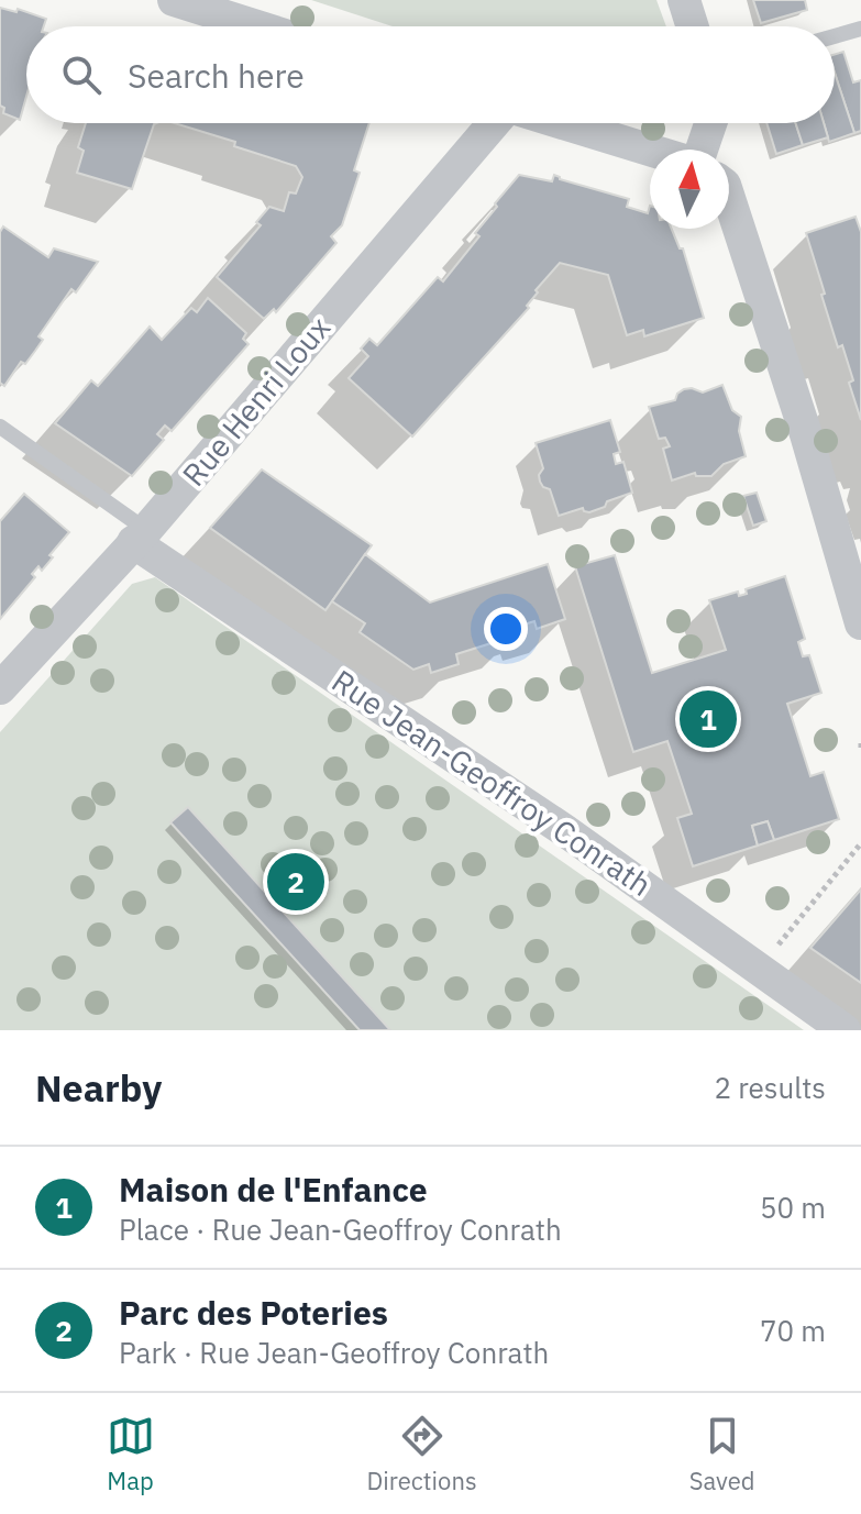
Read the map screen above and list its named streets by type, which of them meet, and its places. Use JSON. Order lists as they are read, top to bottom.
{
  "streets": {
    "street": ["Rue Henri Loux", "Rue Jean-Geoffroy Conrath"]
  },
  "crossings": [
    ["Rue Henri Loux", "Rue Jean-Geoffroy Conrath"]
  ],
  "north": "top",
  "page": {
    "search": "Search here",
    "pins": ["1", "2"],
    "heading": ["Nearby", "2 results"],
    "list": [
      {
        "mark": "1",
        "name": "Maison de l'Enfance",
        "note": "Place · Rue Jean-Geoffroy Conrath",
        "value": "50 m"
      },
      {
        "mark": "2",
        "name": "Parc des Poteries",
        "note": "Park · Rue Jean-Geoffroy Conrath",
        "value": "70 m"
      }
    ],
    "nav": ["Map", "Directions", "Saved"]
  }
}
